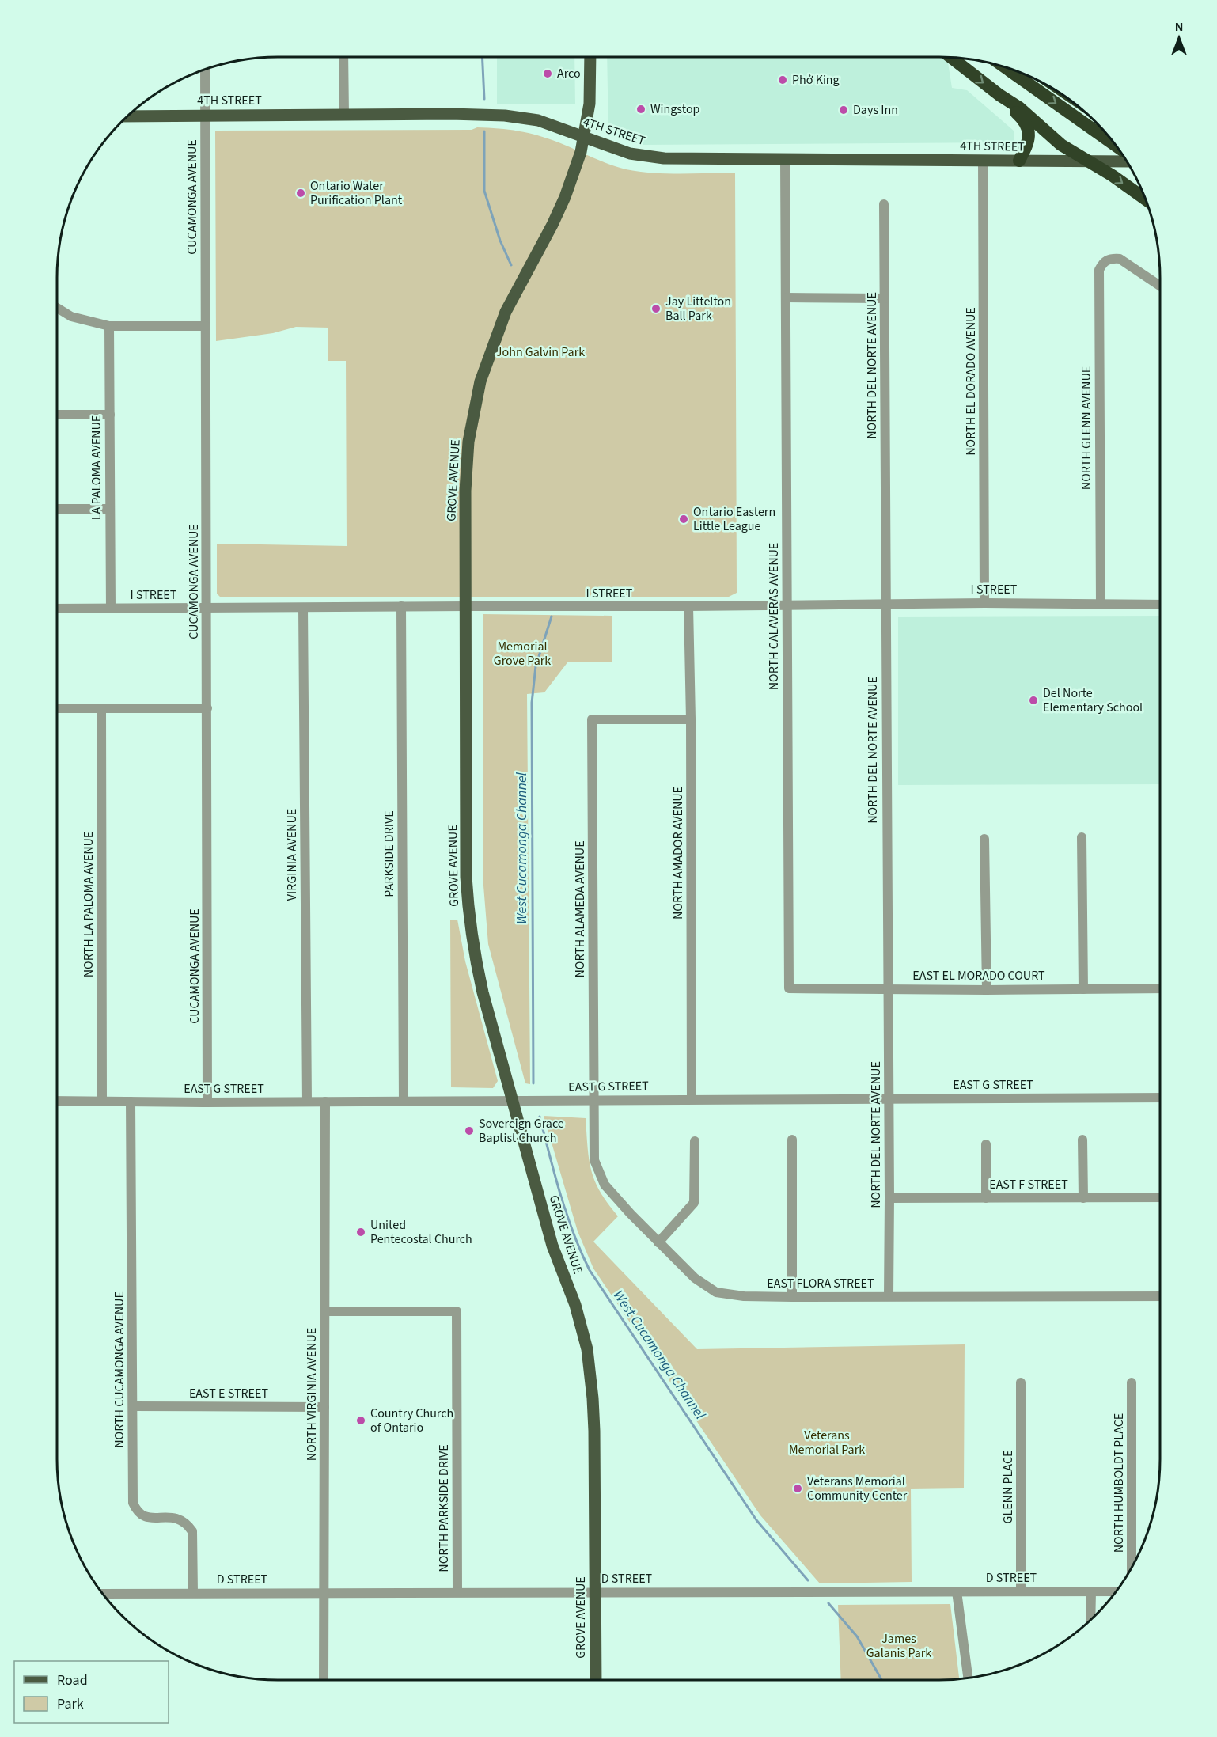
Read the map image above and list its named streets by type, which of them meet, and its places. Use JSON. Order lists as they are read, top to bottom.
{
  "streets": {
    "main road": ["4TH STREET", "GROVE AVENUE"],
    "street": [
      "CUCAMONGA AVENUE",
      "NORTH DEL NORTE AVENUE",
      "NORTH EL DORADO AVENUE",
      "NORTH GLENN AVENUE",
      "LA PALOMA AVENUE",
      "I STREET",
      "NORTH CALAVERAS AVENUE",
      "NORTH AMADOR AVENUE",
      "PARKSIDE DRIVE",
      "VIRGINIA AVENUE",
      "NORTH LA PALOMA AVENUE",
      "NORTH ALAMEDA AVENUE",
      "EAST EL MORADO COURT",
      "EAST G STREET",
      "EAST F STREET",
      "EAST FLORA STREET",
      "NORTH CUCAMONGA AVENUE",
      "EAST E STREET",
      "NORTH VIRGINIA AVENUE",
      "NORTH HUMBOLDT PLACE",
      "GLENN PLACE",
      "NORTH PARKSIDE DRIVE",
      "D STREET"
    ]
  },
  "crossings": [
    ["4TH STREET", "CUCAMONGA AVENUE"],
    ["4TH STREET", "NORTH EL DORADO AVENUE"],
    ["4TH STREET", "GROVE AVENUE"],
    ["4TH STREET", "NORTH CALAVERAS AVENUE"],
    ["CUCAMONGA AVENUE", "I STREET"],
    ["CUCAMONGA AVENUE", "EAST G STREET"],
    ["NORTH DEL NORTE AVENUE", "I STREET"],
    ["NORTH DEL NORTE AVENUE", "EAST EL MORADO COURT"],
    ["NORTH DEL NORTE AVENUE", "EAST G STREET"],
    ["NORTH DEL NORTE AVENUE", "EAST F STREET"],
    ["NORTH DEL NORTE AVENUE", "EAST FLORA STREET"],
    ["NORTH EL DORADO AVENUE", "I STREET"],
    ["NORTH GLENN AVENUE", "I STREET"],
    ["LA PALOMA AVENUE", "I STREET"],
    ["GROVE AVENUE", "I STREET"],
    ["GROVE AVENUE", "EAST G STREET"],
    ["GROVE AVENUE", "D STREET"],
    ["I STREET", "NORTH CALAVERAS AVENUE"],
    ["I STREET", "NORTH AMADOR AVENUE"],
    ["I STREET", "PARKSIDE DRIVE"],
    ["I STREET", "VIRGINIA AVENUE"],
    ["NORTH CALAVERAS AVENUE", "EAST EL MORADO COURT"],
    ["NORTH AMADOR AVENUE", "NORTH ALAMEDA AVENUE"],
    ["NORTH AMADOR AVENUE", "EAST G STREET"],
    ["PARKSIDE DRIVE", "EAST G STREET"],
    ["VIRGINIA AVENUE", "EAST G STREET"],
    ["NORTH LA PALOMA AVENUE", "EAST G STREET"],
    ["NORTH ALAMEDA AVENUE", "EAST G STREET"],
    ["NORTH ALAMEDA AVENUE", "EAST FLORA STREET"],
    ["EAST G STREET", "EAST FLORA STREET"],
    ["EAST G STREET", "NORTH CUCAMONGA AVENUE"],
    ["EAST G STREET", "NORTH VIRGINIA AVENUE"],
    ["NORTH CUCAMONGA AVENUE", "EAST E STREET"],
    ["NORTH CUCAMONGA AVENUE", "D STREET"],
    ["EAST E STREET", "NORTH VIRGINIA AVENUE"],
    ["NORTH VIRGINIA AVENUE", "NORTH PARKSIDE DRIVE"],
    ["NORTH VIRGINIA AVENUE", "D STREET"],
    ["GLENN PLACE", "D STREET"],
    ["NORTH PARKSIDE DRIVE", "D STREET"]
  ],
  "water": ["West Cucamonga Channel"],
  "parks": [
    "John Galvin Park",
    "Memorial Grove Park",
    "Veterans Memorial Park",
    "James Galanis Park"
  ],
  "places": [
    "Arco",
    "Phở King",
    "Wingstop",
    "Days Inn",
    "Ontario Water Purification Plant",
    "Jay Littelton Ball Park",
    "Ontario Eastern Little League",
    "Del Norte Elementary School",
    "Sovereign Grace Baptist Church",
    "United Pentecostal Church",
    "Country Church of Ontario",
    "Veterans Memorial Community Center"
  ],
  "legend": ["Road", "Park"],
  "north": "top"
}
